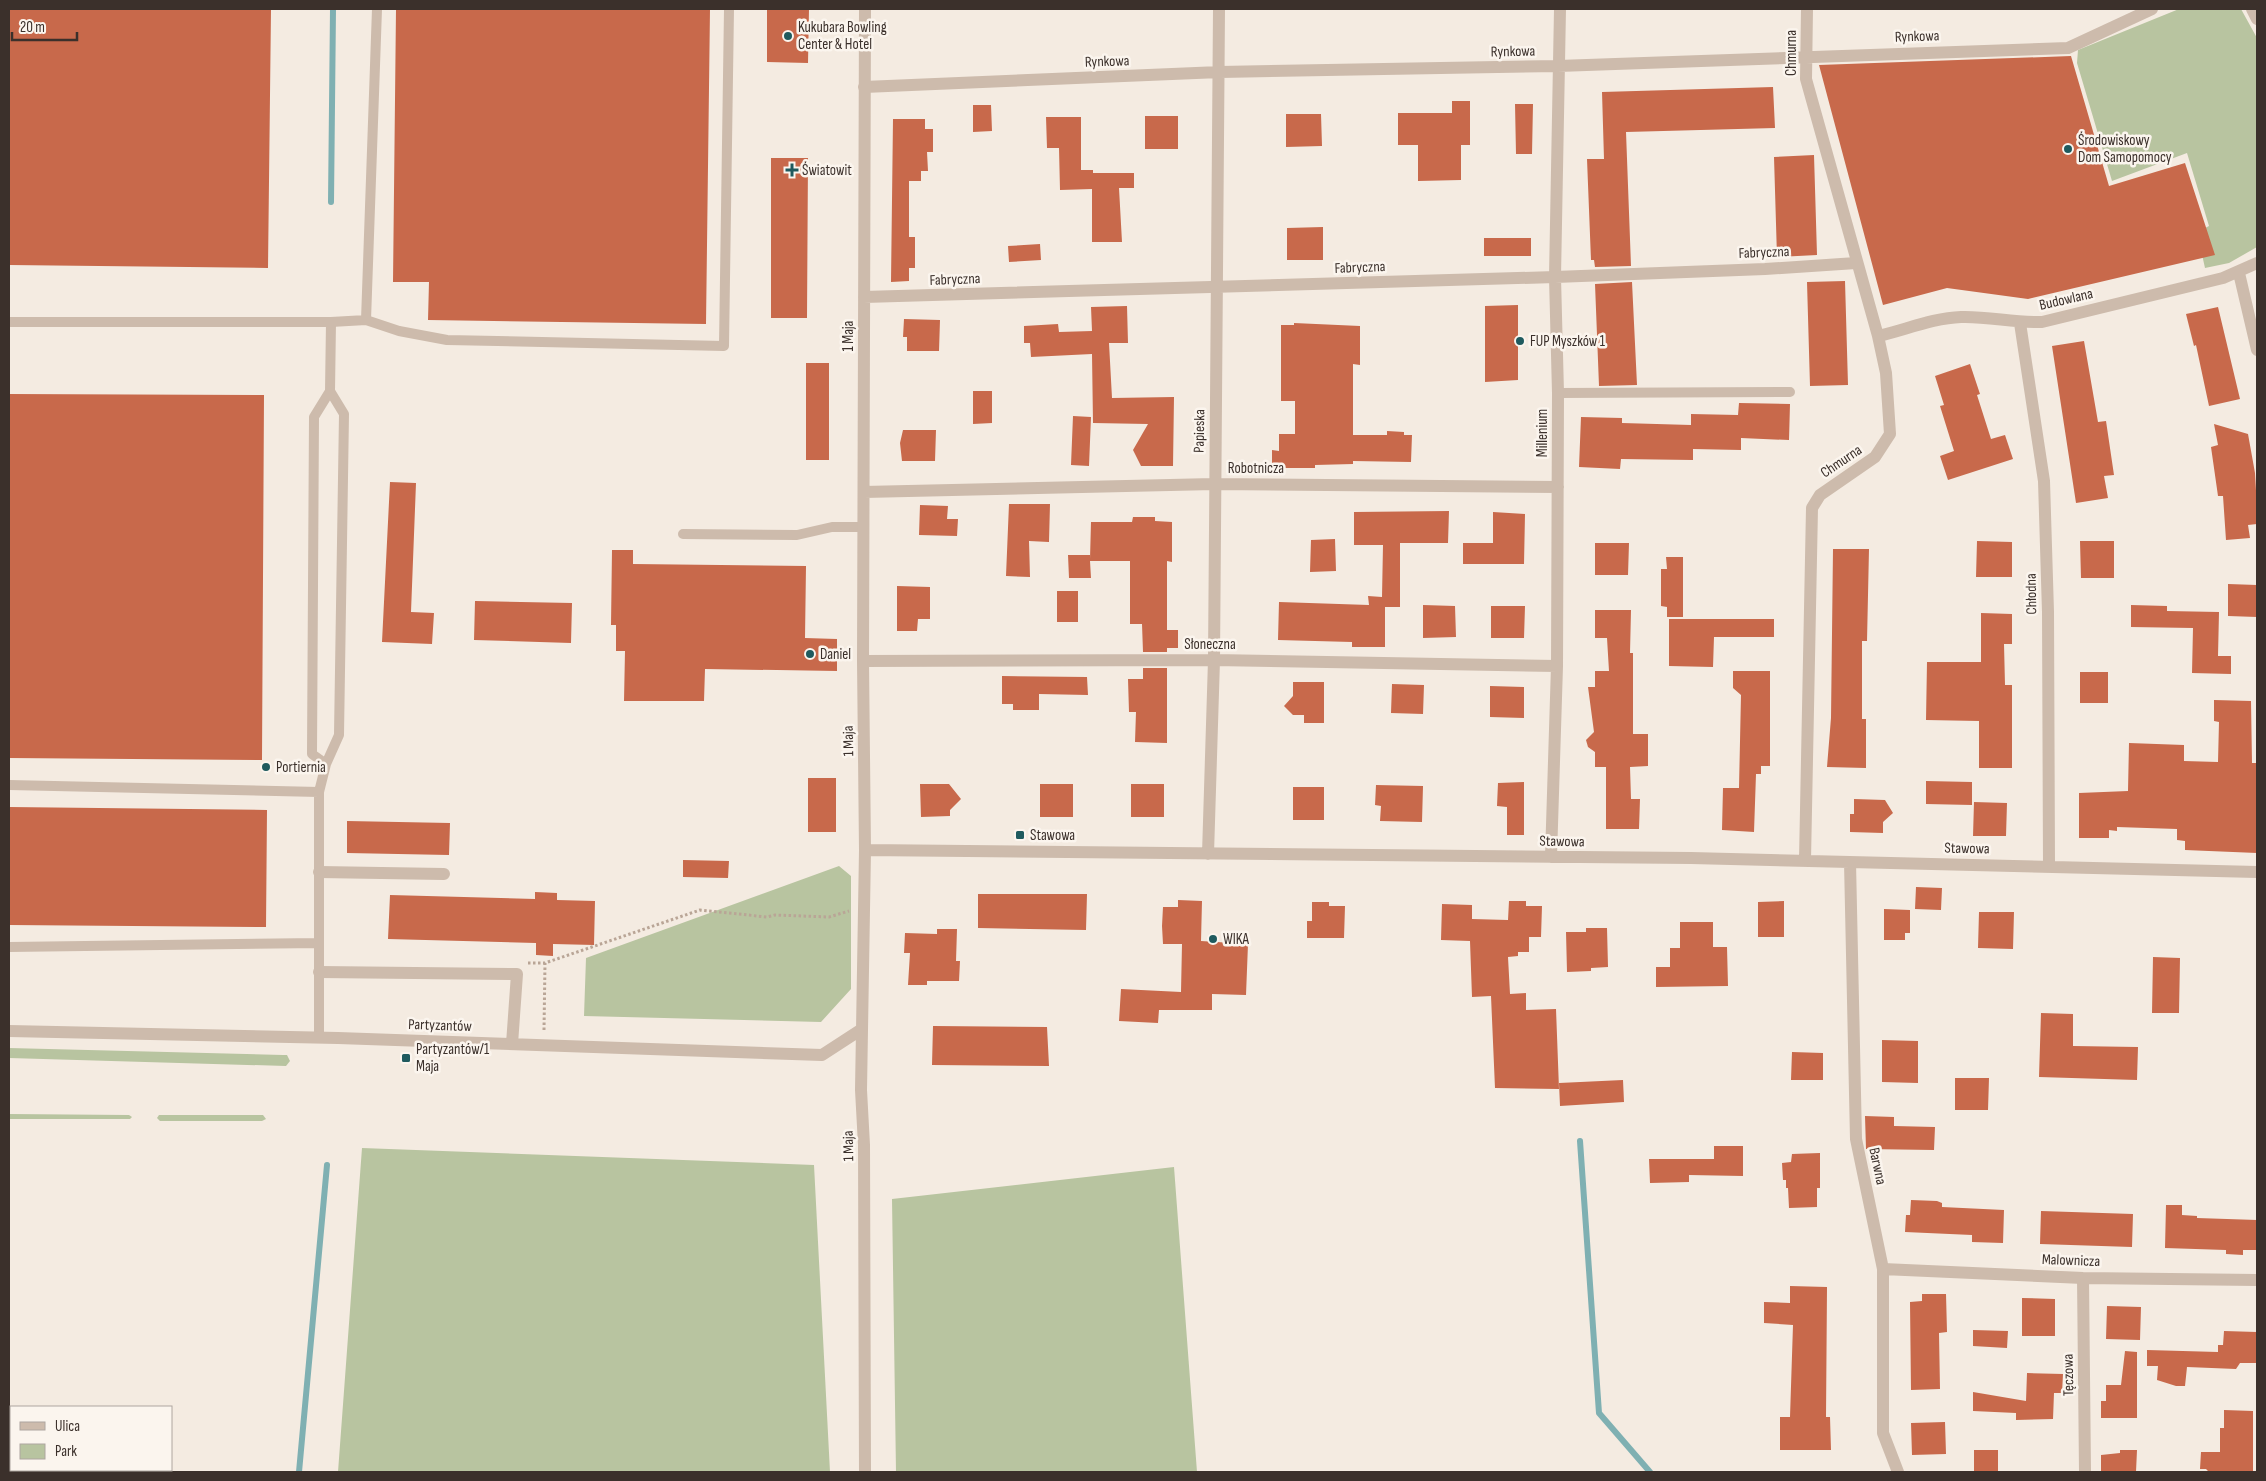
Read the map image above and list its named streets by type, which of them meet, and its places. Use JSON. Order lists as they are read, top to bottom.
{
  "streets": {
    "street": [
      "Rynkowa",
      "Chmurna",
      "Fabryczna",
      "Budowlana",
      "1 Maja",
      "Papieska",
      "Millenium",
      "Robotnicza",
      "Chłodna",
      "Słoneczna",
      "Stawowa",
      "Partyzantów",
      "Barwna",
      "Malownicza",
      "Tęczowa"
    ]
  },
  "crossings": [
    ["Rynkowa", "Chmurna"],
    ["Rynkowa", "1 Maja"],
    ["Rynkowa", "Papieska"],
    ["Rynkowa", "Millenium"],
    ["Chmurna", "Fabryczna"],
    ["Chmurna", "Budowlana"],
    ["Chmurna", "Stawowa"],
    ["Fabryczna", "1 Maja"],
    ["Fabryczna", "Papieska"],
    ["Fabryczna", "Millenium"],
    ["Budowlana", "Chłodna"],
    ["1 Maja", "Robotnicza"],
    ["1 Maja", "Słoneczna"],
    ["1 Maja", "Stawowa"],
    ["1 Maja", "Partyzantów"],
    ["Papieska", "Robotnicza"],
    ["Papieska", "Słoneczna"],
    ["Papieska", "Stawowa"],
    ["Millenium", "Robotnicza"],
    ["Millenium", "Słoneczna"],
    ["Millenium", "Stawowa"],
    ["Chłodna", "Stawowa"],
    ["Stawowa", "Barwna"],
    ["Barwna", "Malownicza"],
    ["Malownicza", "Tęczowa"]
  ],
  "places": {
    "other": [
      "Kukubara Bowling Center & Hotel",
      "Środowiskowy Dom Samopomocy",
      "FUP Myszków 1",
      "Daniel",
      "Portiernia",
      "WIKA"
    ],
    "health": ["Światowit"],
    "transit": ["Stawowa", "Partyzantów/1 Maja"]
  },
  "legend": ["Ulica", "Park"],
  "scale_bar": "20 m"
}
